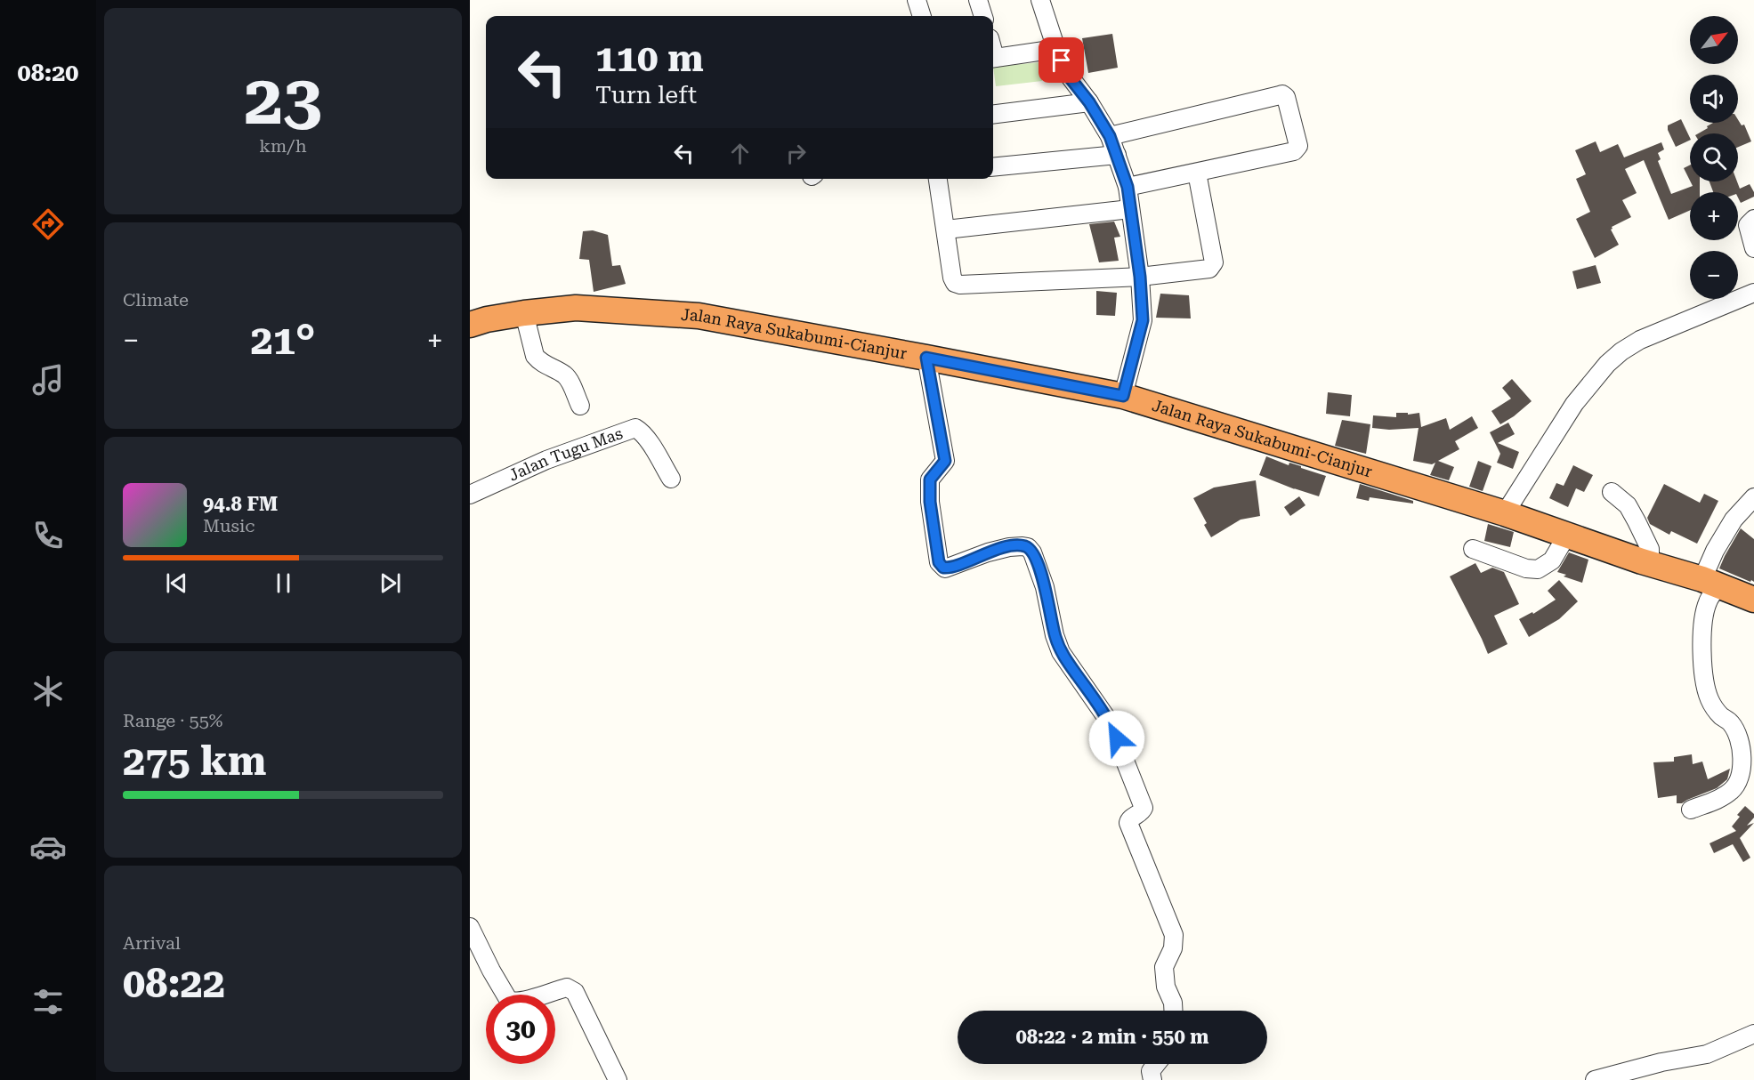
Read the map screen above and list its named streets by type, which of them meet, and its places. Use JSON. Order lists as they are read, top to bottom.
{
  "streets": {
    "highway": ["Jalan Raya Sukabumi-Cianjur"],
    "street": ["Jalan Tugu Mas"]
  },
  "north": "top right",
  "page": {
    "tabs": "08:20",
    "tile": [
      ["23", "km/h"],
      "Climate",
      ["Range · 55%", "275 km"],
      ["Arrival", "08:22"]
    ],
    "map_buttons": ["+", "−"],
    "turn": ["110 m", "Turn left"],
    "heat": ["−", "21°", "+"],
    "song": ["94.8 FM", "Music"],
    "limit": "30",
    "trip": "08:22 · 2 min · 550 m"
  }
}
